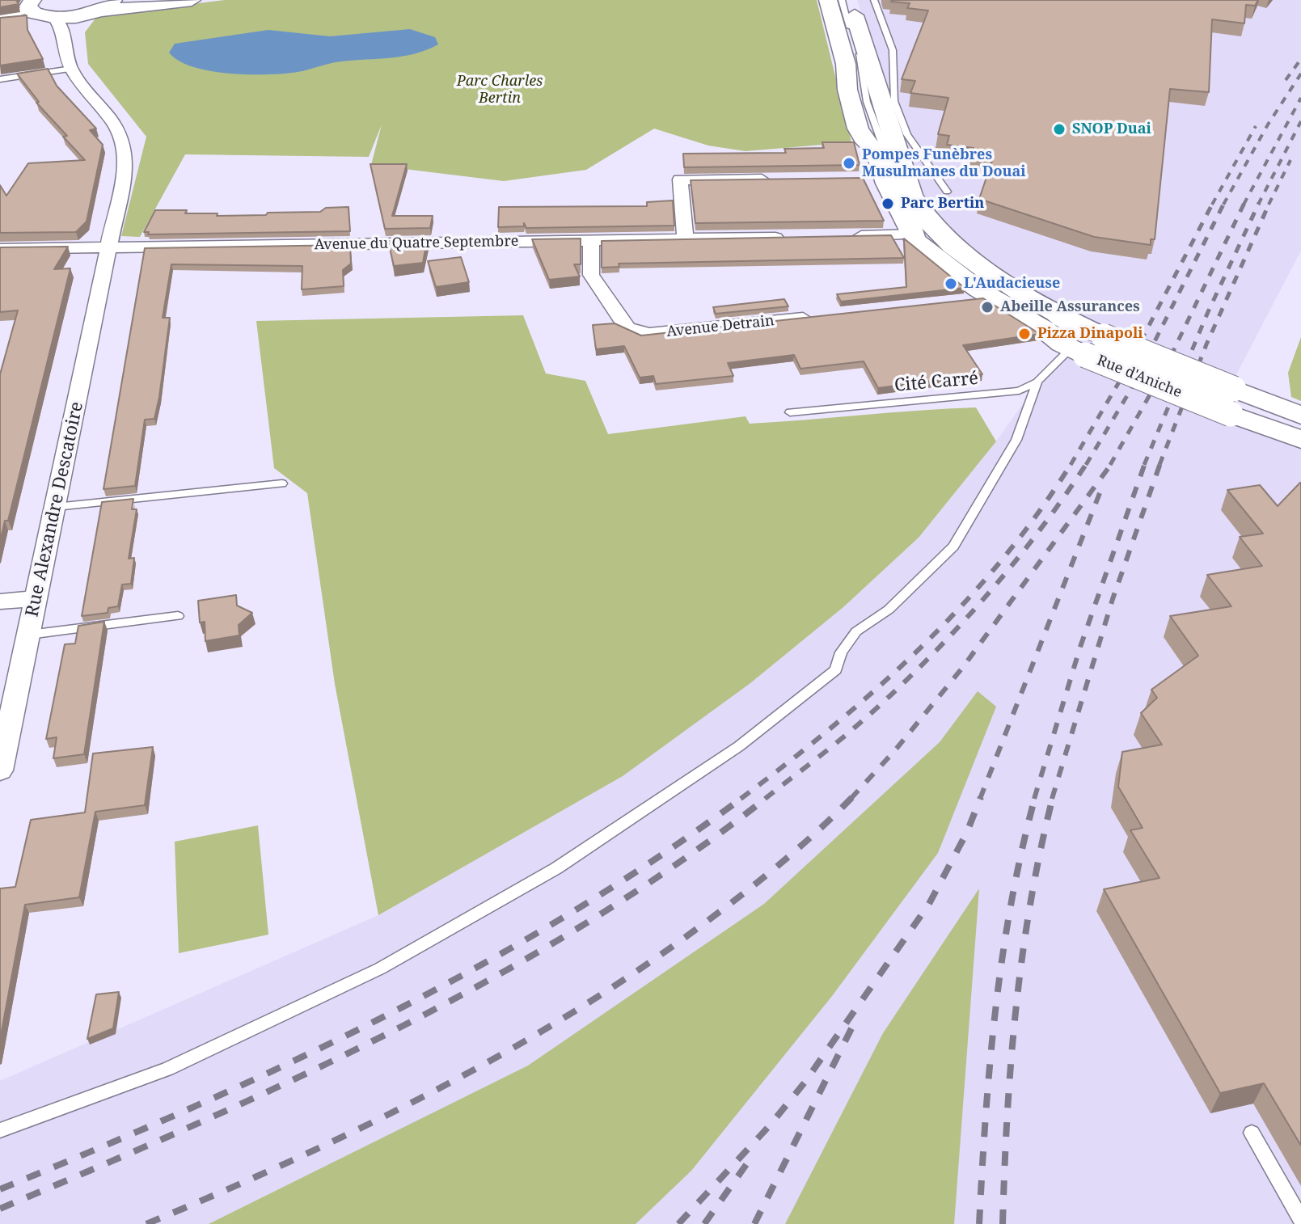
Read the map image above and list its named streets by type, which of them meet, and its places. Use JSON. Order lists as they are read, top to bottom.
{
  "streets": {
    "main road": ["Rue d'Aniche"],
    "street": ["Avenue du Quatre Septembre", "Avenue Detrain", "Rue Alexandre Descatoire"],
    "lane": ["Cité Carré"]
  },
  "crossings": [
    ["Avenue du Quatre Septembre", "Avenue Detrain"],
    ["Avenue du Quatre Septembre", "Rue Alexandre Descatoire"],
    ["Rue d'Aniche", "Cité Carré"]
  ],
  "parks": ["Parc Charles Bertin"],
  "places": [
    "SNOP Duai",
    "Pompes Funèbres Musulmanes du Douai",
    "Parc Bertin",
    "L'Audacieuse",
    "Abeille Assurances",
    "Pizza Dinapoli"
  ]
}
